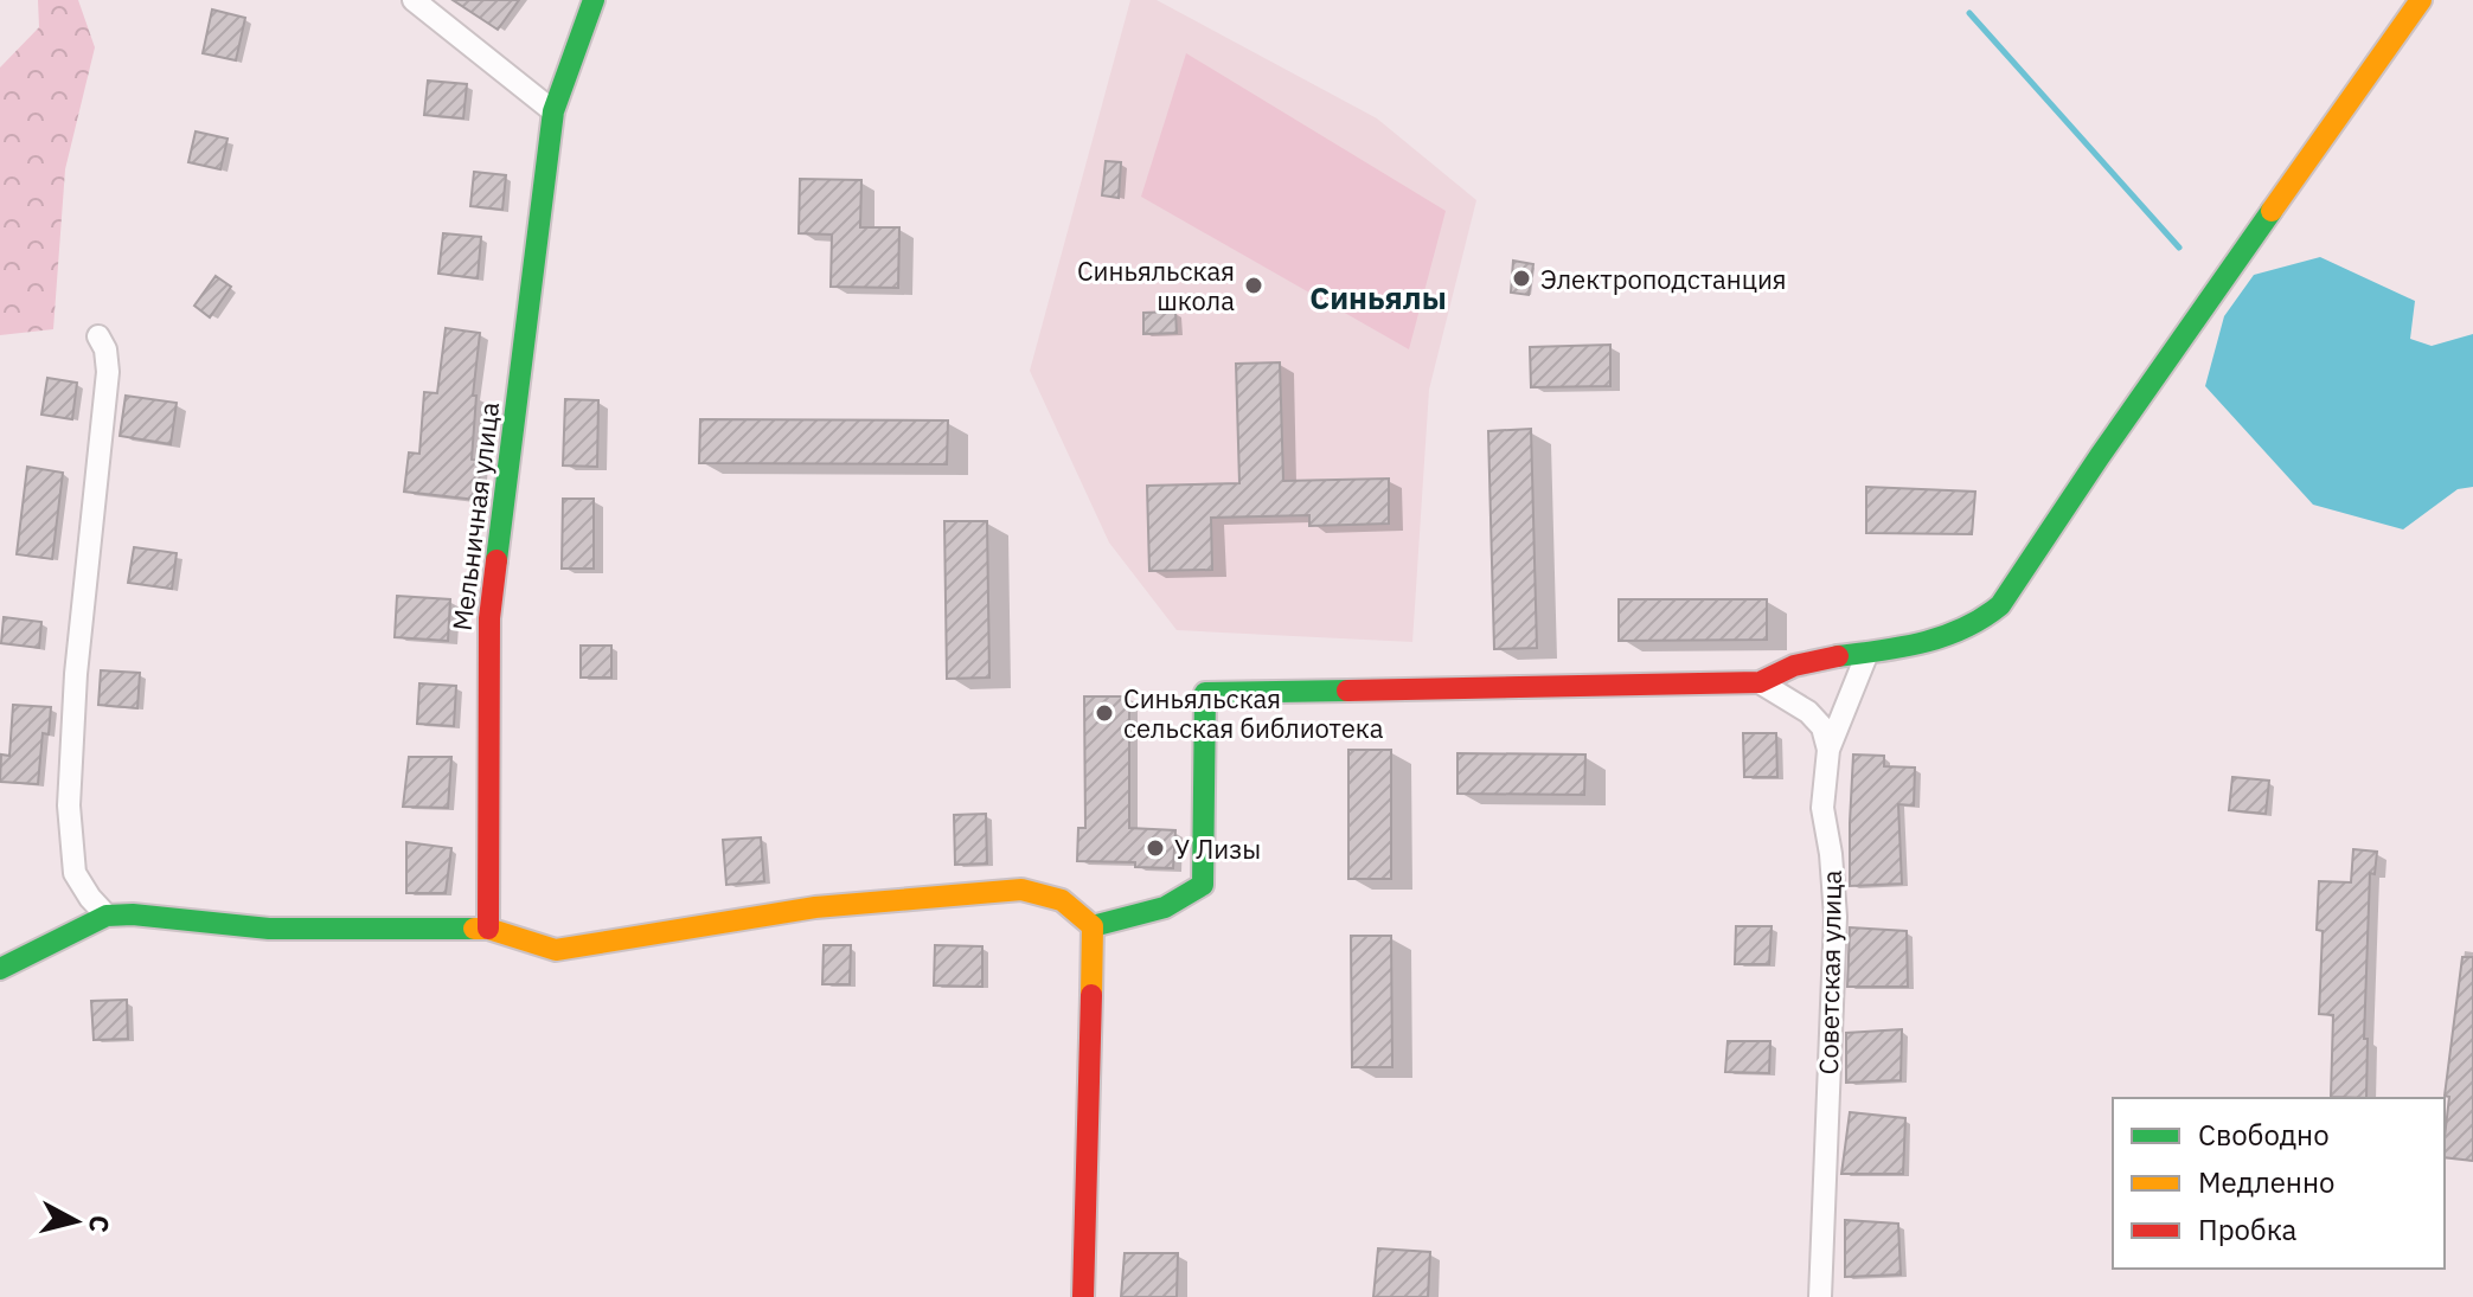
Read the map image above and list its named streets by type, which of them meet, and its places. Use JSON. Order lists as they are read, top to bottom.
{
  "streets": {
    "street": ["Мельничная улица", "Советская улица"]
  },
  "districts": ["Синьялы"],
  "places": [
    "Электроподстанция",
    "Синьяльская школа",
    "Синьяльская сельская библиотека",
    "У Лизы"
  ],
  "legend": ["Свободно", "Медленно", "Пробка"],
  "north": "right"
}
